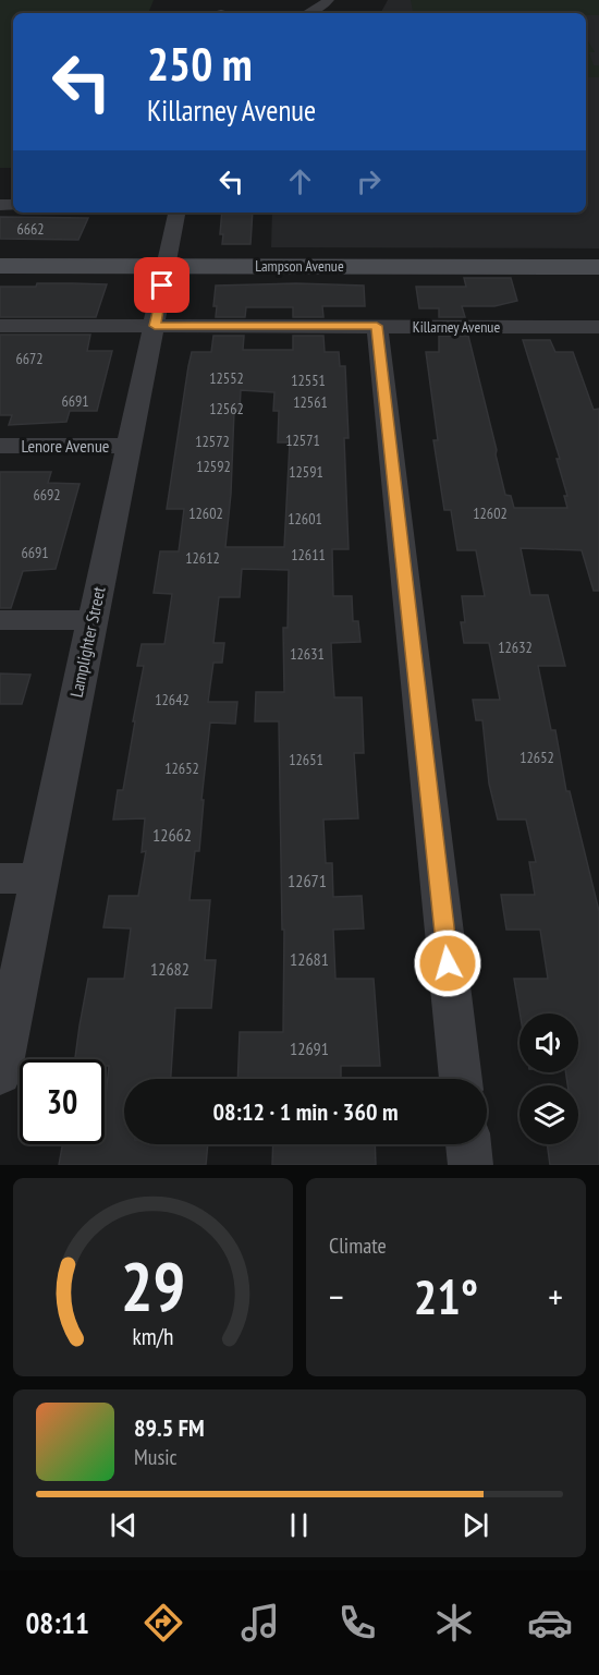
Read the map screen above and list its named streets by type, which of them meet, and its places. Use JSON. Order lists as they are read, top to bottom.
{
  "streets": {
    "main road": ["Lampson Avenue"],
    "street": ["Killarney Avenue", "Lenore Avenue", "Lamplighter Street"]
  },
  "crossings": [
    ["Lampson Avenue", "Lamplighter Street"],
    ["Killarney Avenue", "Lamplighter Street"],
    ["Lenore Avenue", "Lamplighter Street"]
  ],
  "house_numbers": [
    "6662",
    "6672",
    "12552",
    "12551",
    "6691",
    "12561",
    "12562",
    "12571",
    "12572",
    "12592",
    "12591",
    "6692",
    "12602",
    "12602",
    "12601",
    "6691",
    "12611",
    "12612",
    "12632",
    "12631",
    "12642",
    "12652",
    "12651",
    "12652",
    "12662",
    "12671",
    "12681",
    "12682",
    "12691"
  ],
  "page": {
    "turn": ["250 m", "Killarney Avenue"],
    "limit": "30",
    "trip": "08:12 · 1 min · 360 m",
    "tile": "Climate",
    "heat": ["−", "21°", "+"],
    "song": ["89.5 FM", "Music"],
    "tabs": "08:11",
    "gauge": ["29", "km/h"]
  }
}
